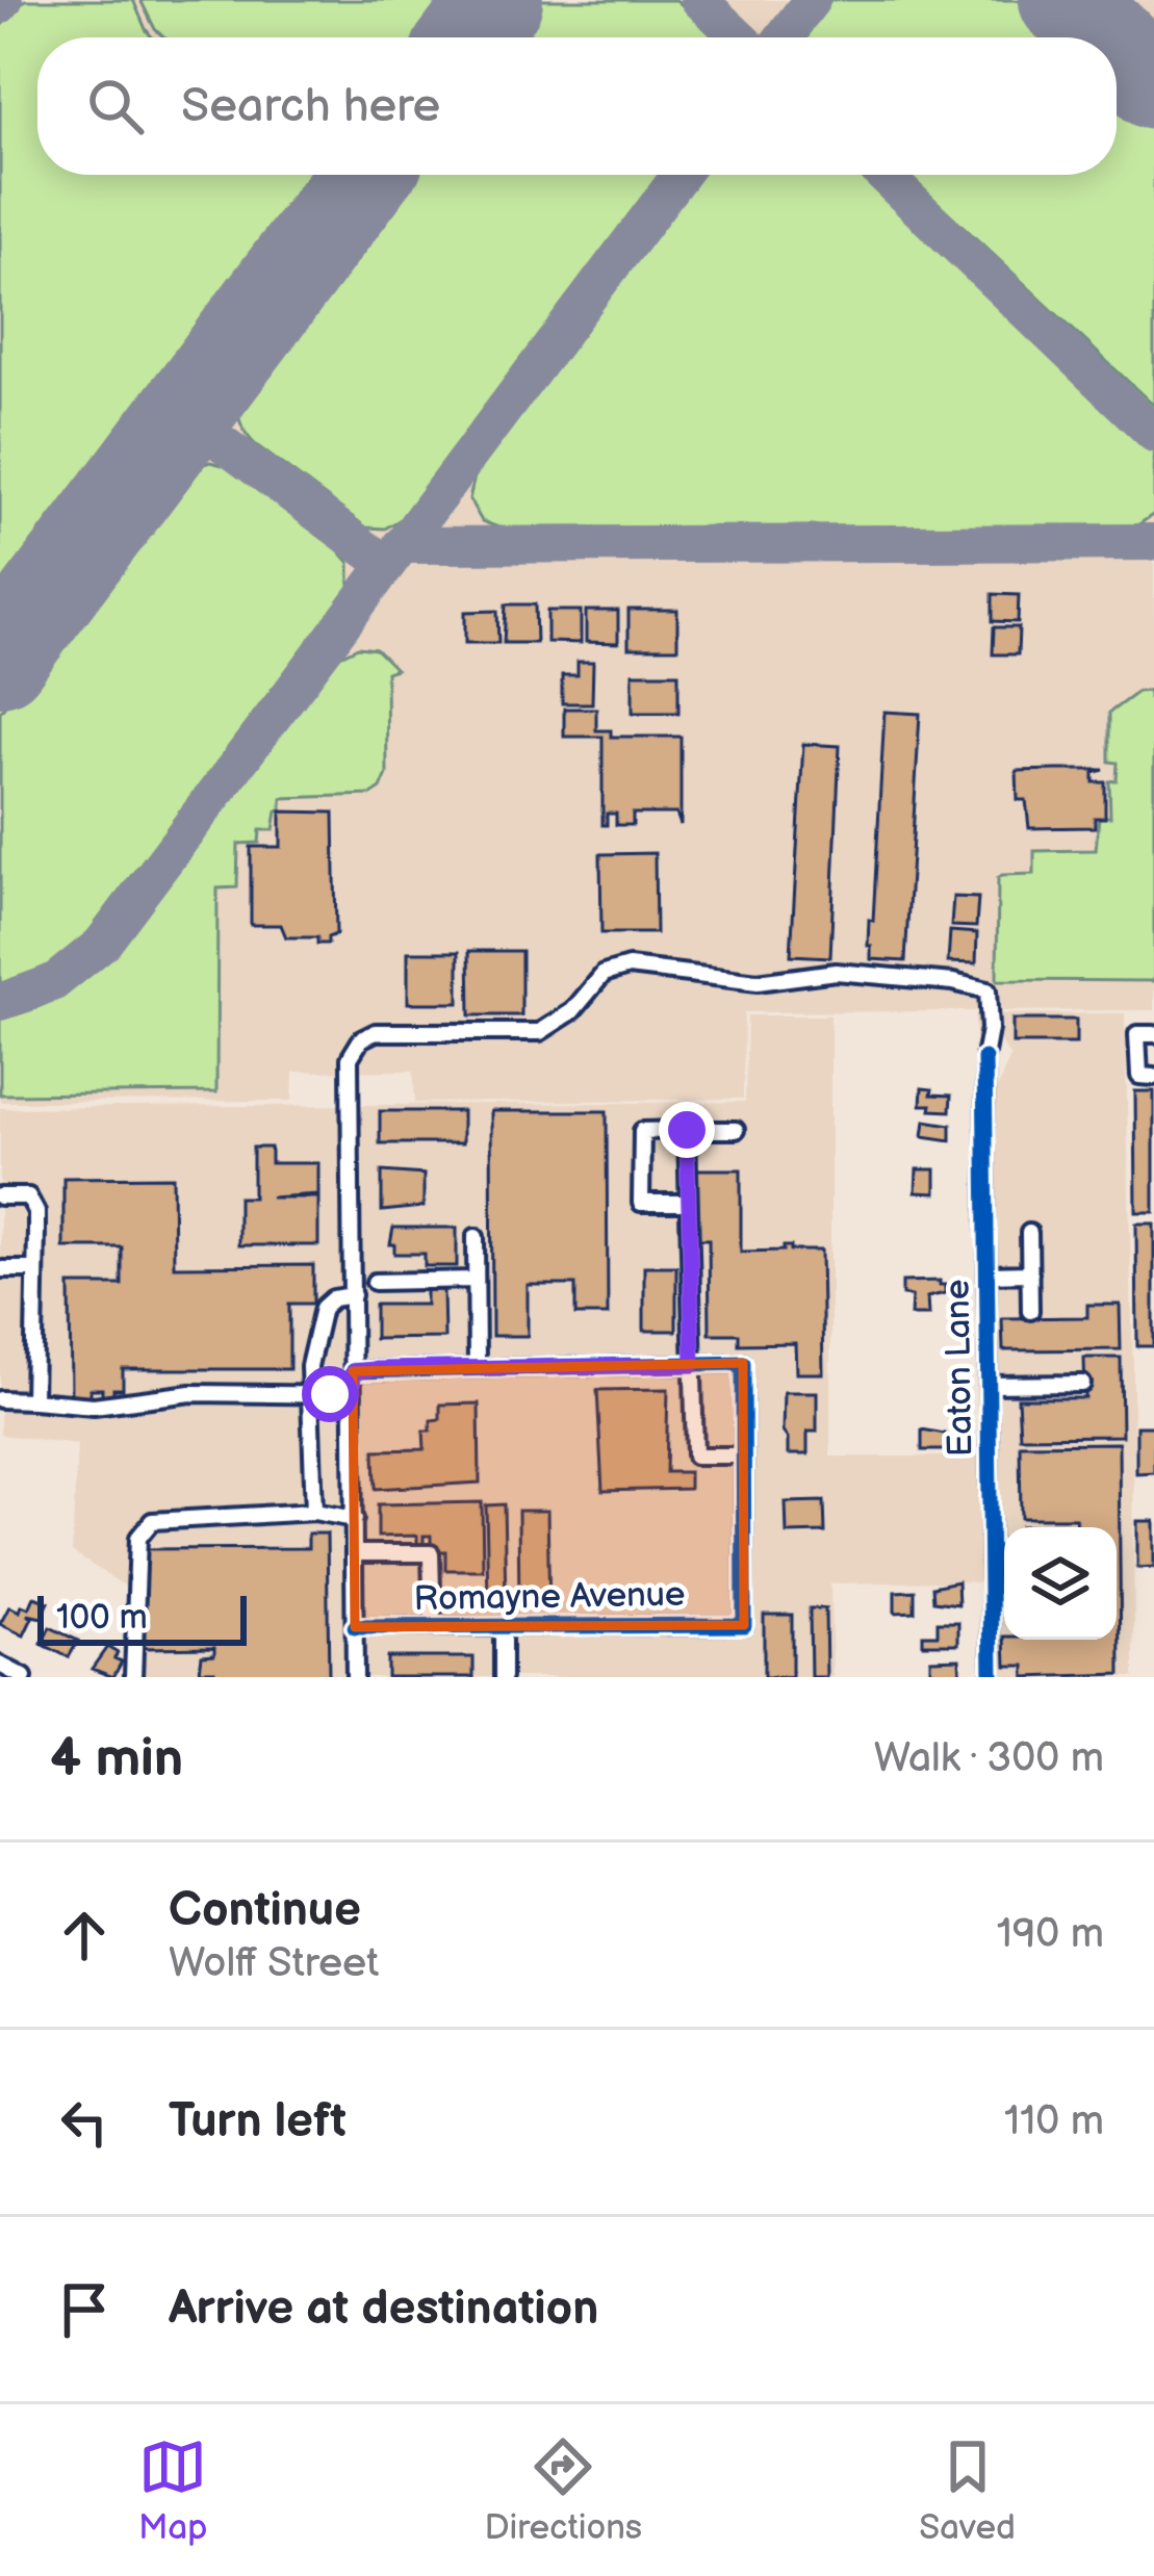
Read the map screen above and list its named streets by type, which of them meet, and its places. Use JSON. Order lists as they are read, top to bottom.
{
  "streets": {
    "street": ["Eaton Lane", "Romayne Avenue"]
  },
  "scale_bar": "100 m",
  "page": {
    "search": "Search here",
    "scale": "100 m",
    "heading": ["4 min", "Walk · 300 m"],
    "list": [
      ["Continue", "Wolff Street", "190 m"],
      ["Turn left", "110 m"],
      "Arrive at destination"
    ],
    "nav": ["Map", "Directions", "Saved"]
  }
}
